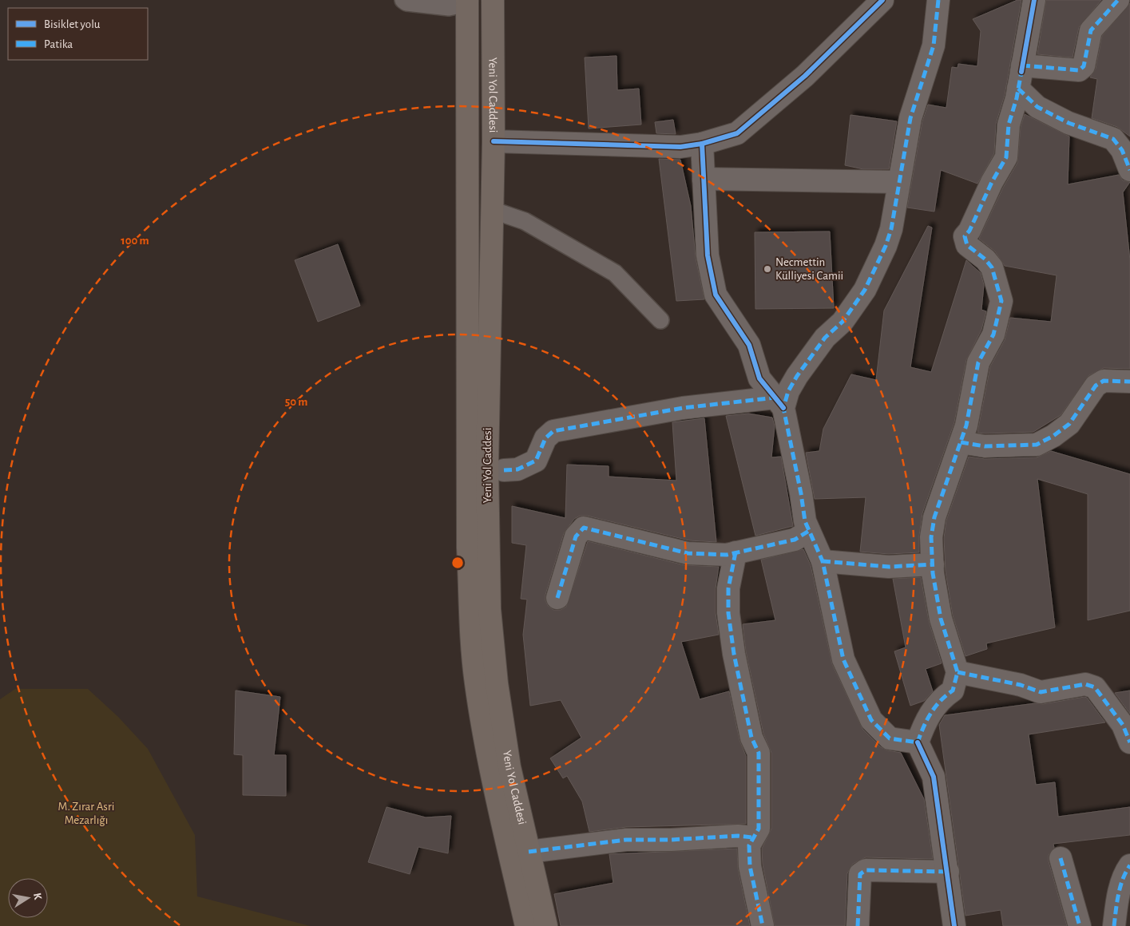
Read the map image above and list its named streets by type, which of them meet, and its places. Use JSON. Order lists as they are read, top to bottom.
{
  "streets": {
    "main road": ["Yeni Yol Caddesi"]
  },
  "parks": ["M. Zırar Asri Mezarlığı"],
  "places": ["Necmettin Külliyesi Camii"],
  "legend": ["Bisiklet yolu", "Patika"],
  "north": "right",
  "rings": ["100 m", "50 m"]
}
